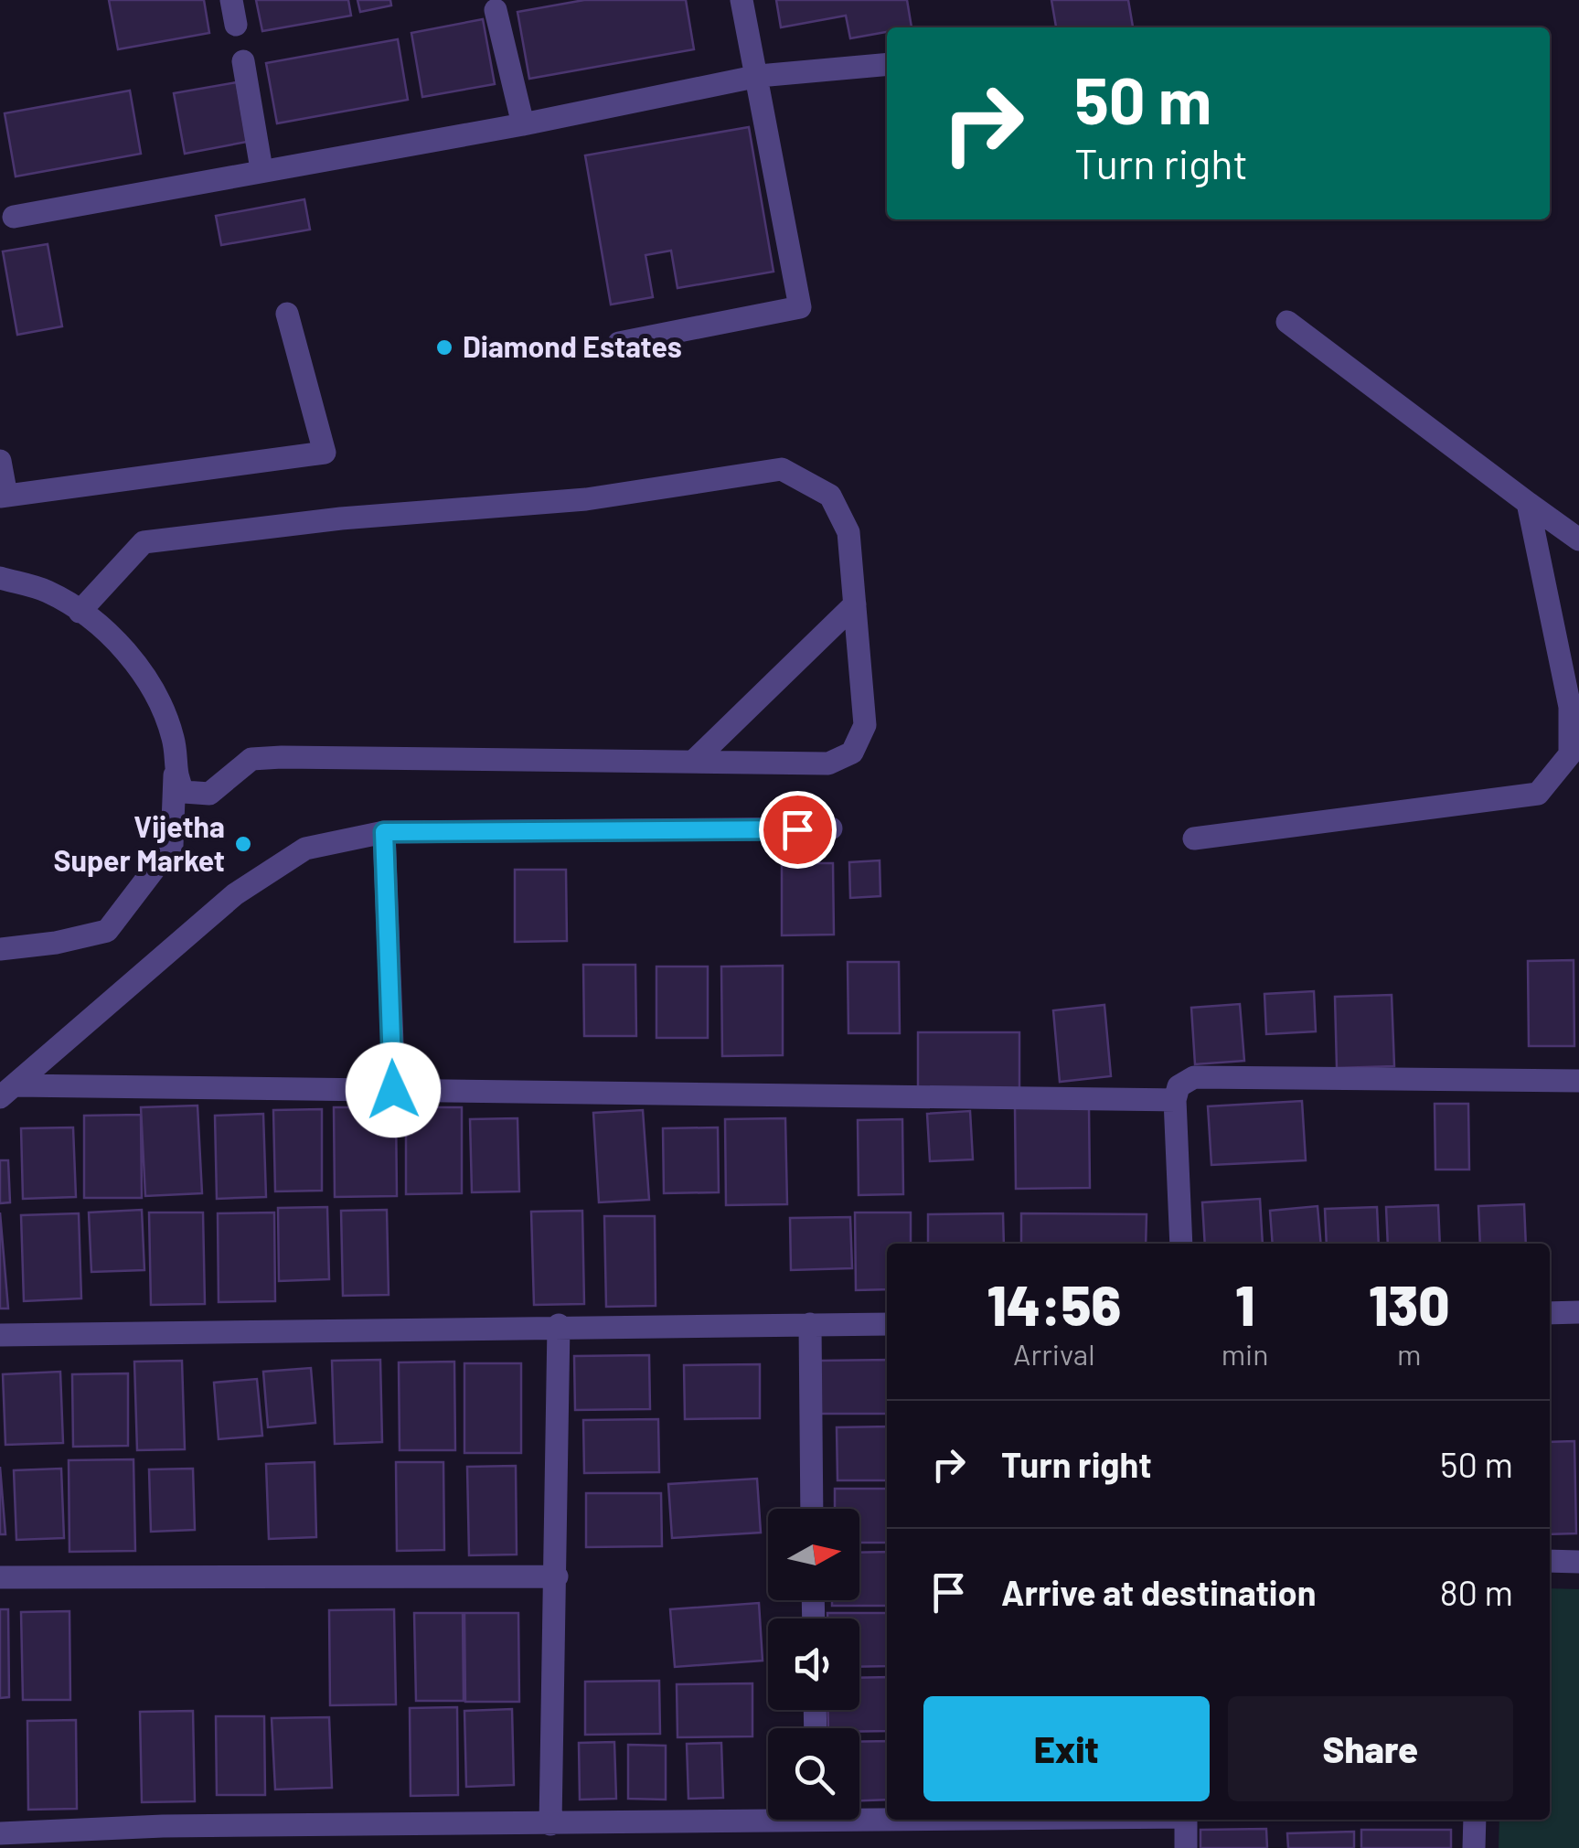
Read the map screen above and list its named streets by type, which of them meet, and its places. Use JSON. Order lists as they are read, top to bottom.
{
  "places": ["Diamond Estates", "Vijetha Super Market"],
  "north": "right",
  "page": {
    "turn": ["50 m", "Turn right"],
    "eta": [
      "14:56",
      "Arrival",
      "1",
      "min",
      "130",
      "m"
    ],
    "list": [
      {
        "name": "Turn right",
        "value": "50 m"
      },
      {
        "name": "Arrive at destination",
        "value": "80 m"
      }
    ],
    "buttons": ["Exit", "Share"]
  }
}
